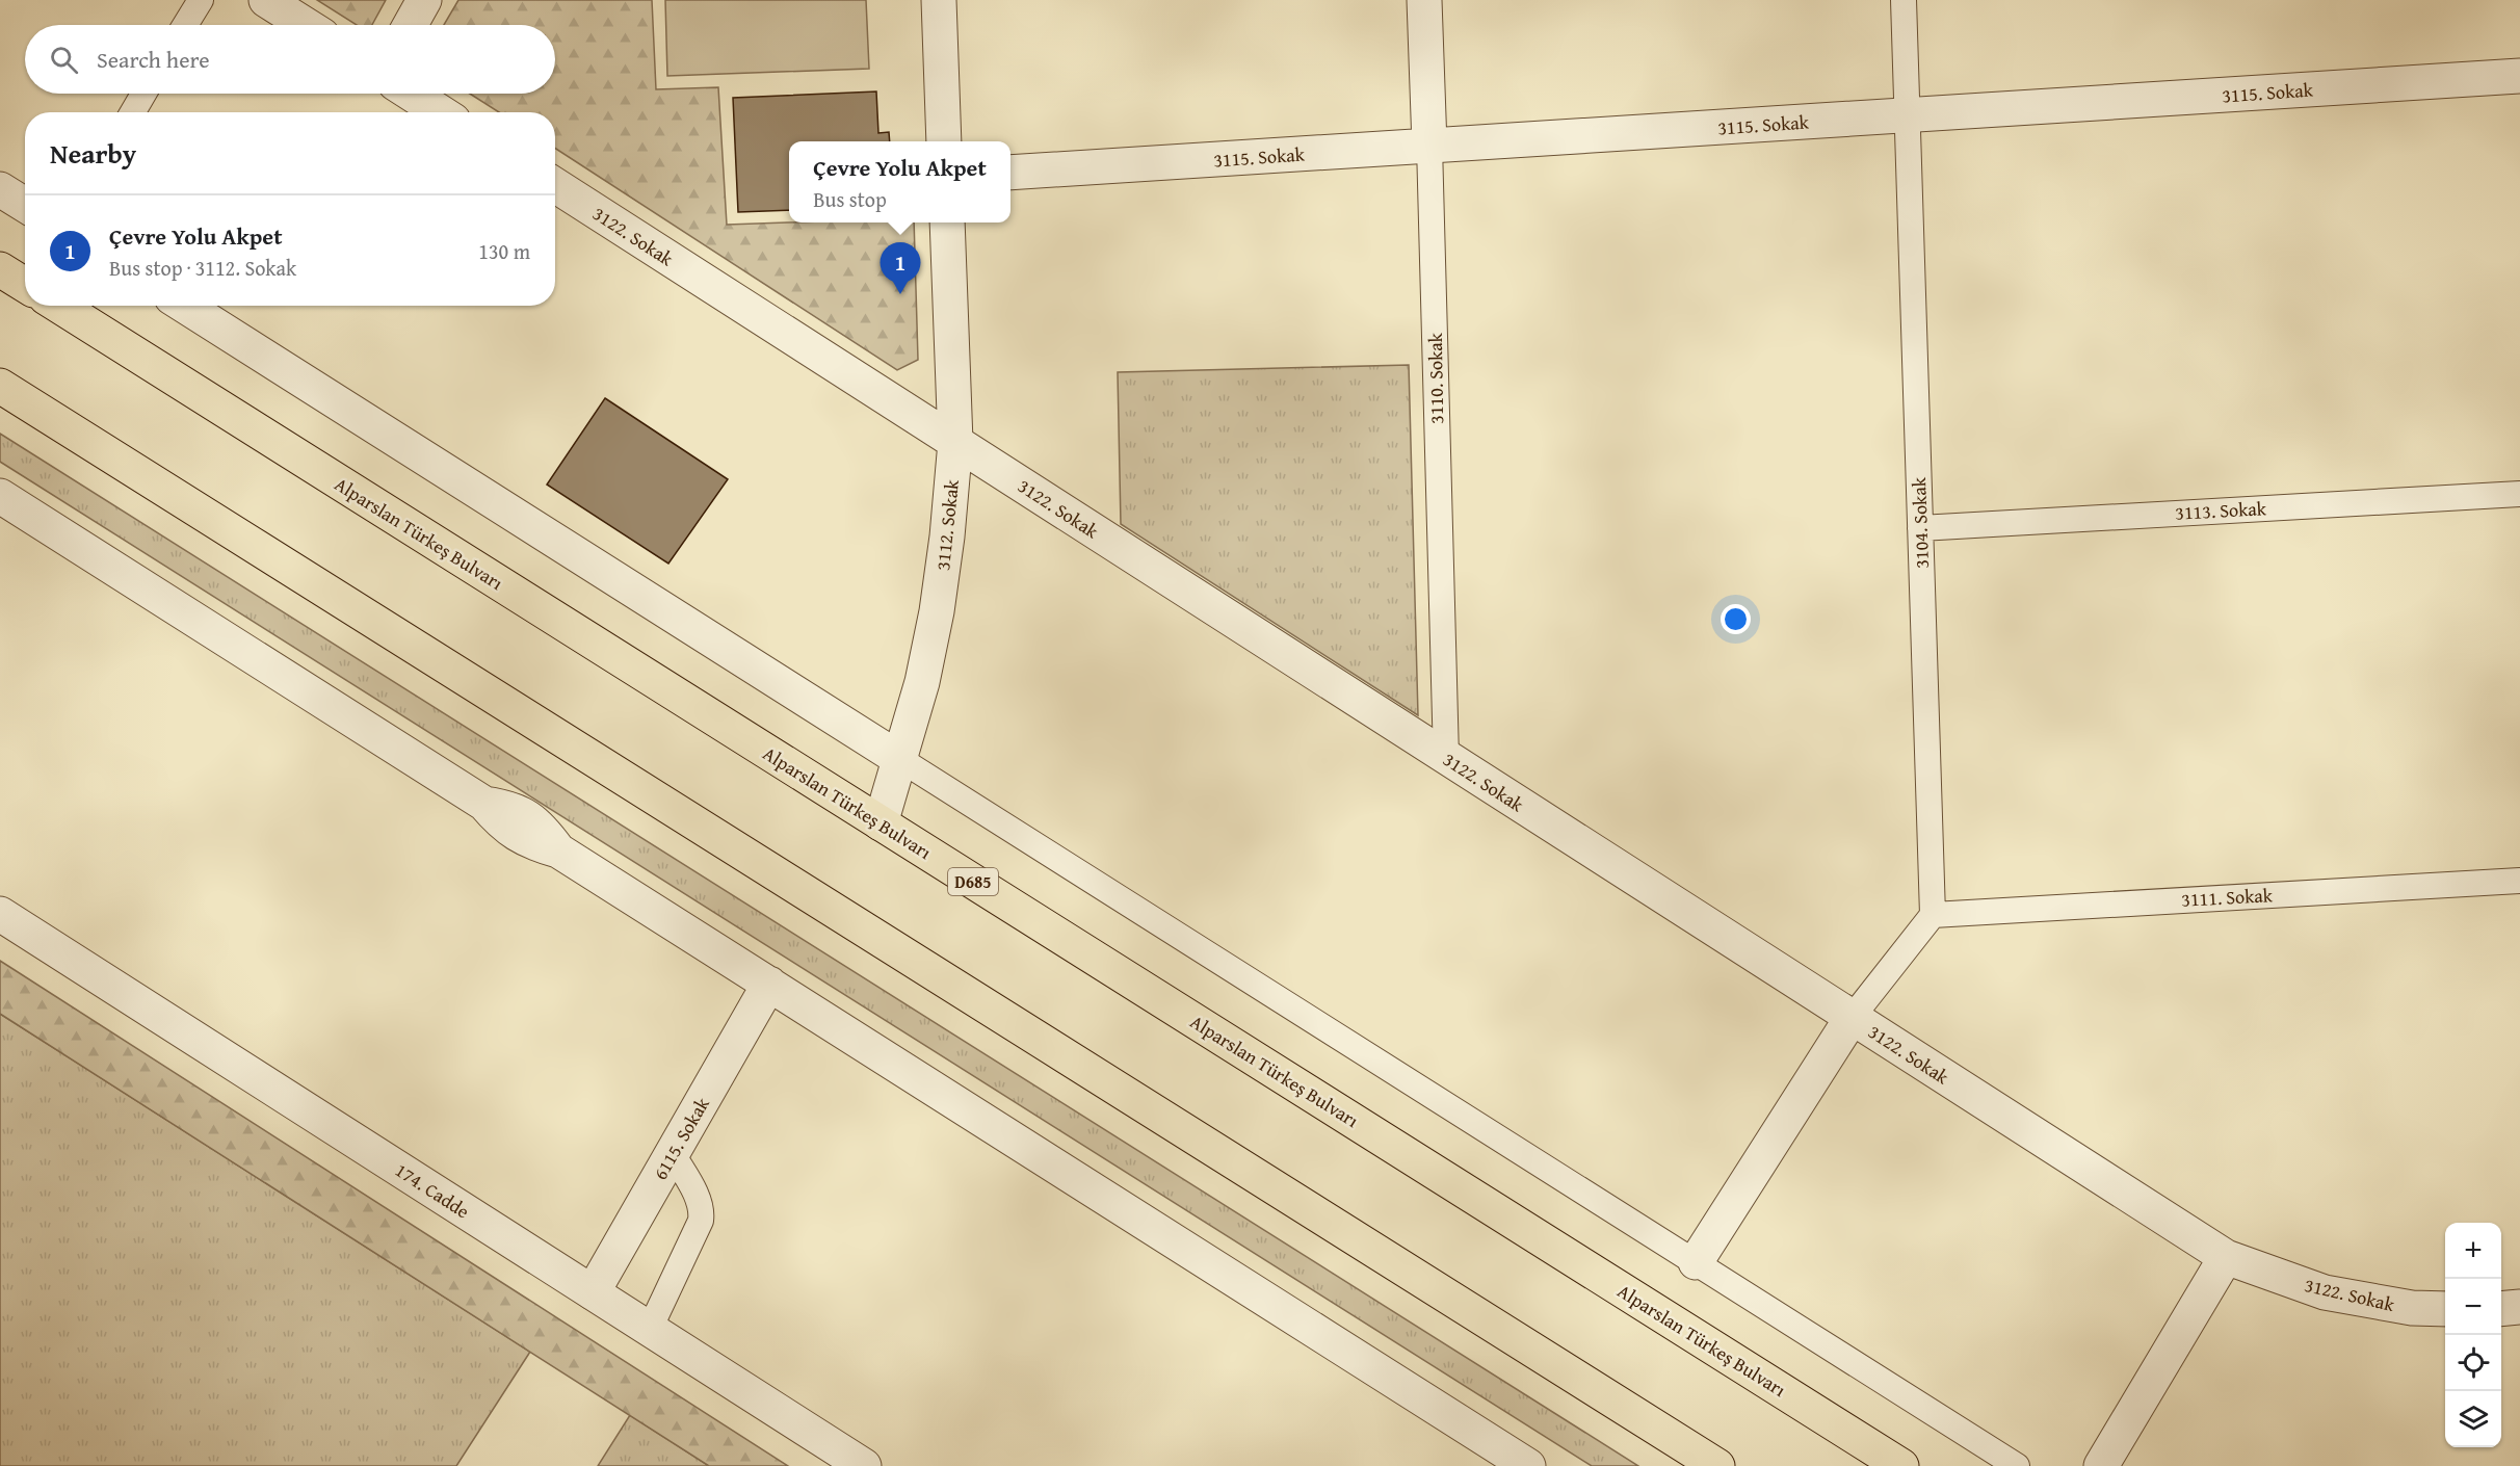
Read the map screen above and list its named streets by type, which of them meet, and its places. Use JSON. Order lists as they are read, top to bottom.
{
  "streets": {
    "highway": ["Alparslan Türkeş Bulvarı", "D685"],
    "street": [
      "3115. Sokak",
      "3122. Sokak",
      "3110. Sokak",
      "3112. Sokak",
      "6115. Sokak",
      "174. Cadde"
    ],
    "lane": ["3113. Sokak", "3104. Sokak", "3111. Sokak"]
  },
  "crossings": [
    ["3115. Sokak", "3110. Sokak"],
    ["3115. Sokak", "3104. Sokak"],
    ["3122. Sokak", "3110. Sokak"],
    ["3122. Sokak", "3112. Sokak"],
    ["3113. Sokak", "3104. Sokak"],
    ["3104. Sokak", "3111. Sokak"],
    ["3112. Sokak", "Alparslan Türkeş Bulvarı"],
    ["6115. Sokak", "174. Cadde"]
  ],
  "page": {
    "search": "Search here",
    "heading": "Nearby",
    "popup": ["Çevre Yolu Akpet", "Bus stop"],
    "list": [
      {
        "mark": "1",
        "name": "Çevre Yolu Akpet",
        "note": "Bus stop · 3112. Sokak",
        "value": "130 m"
      }
    ],
    "pins": "1",
    "map_buttons": ["+", "−"]
  }
}
